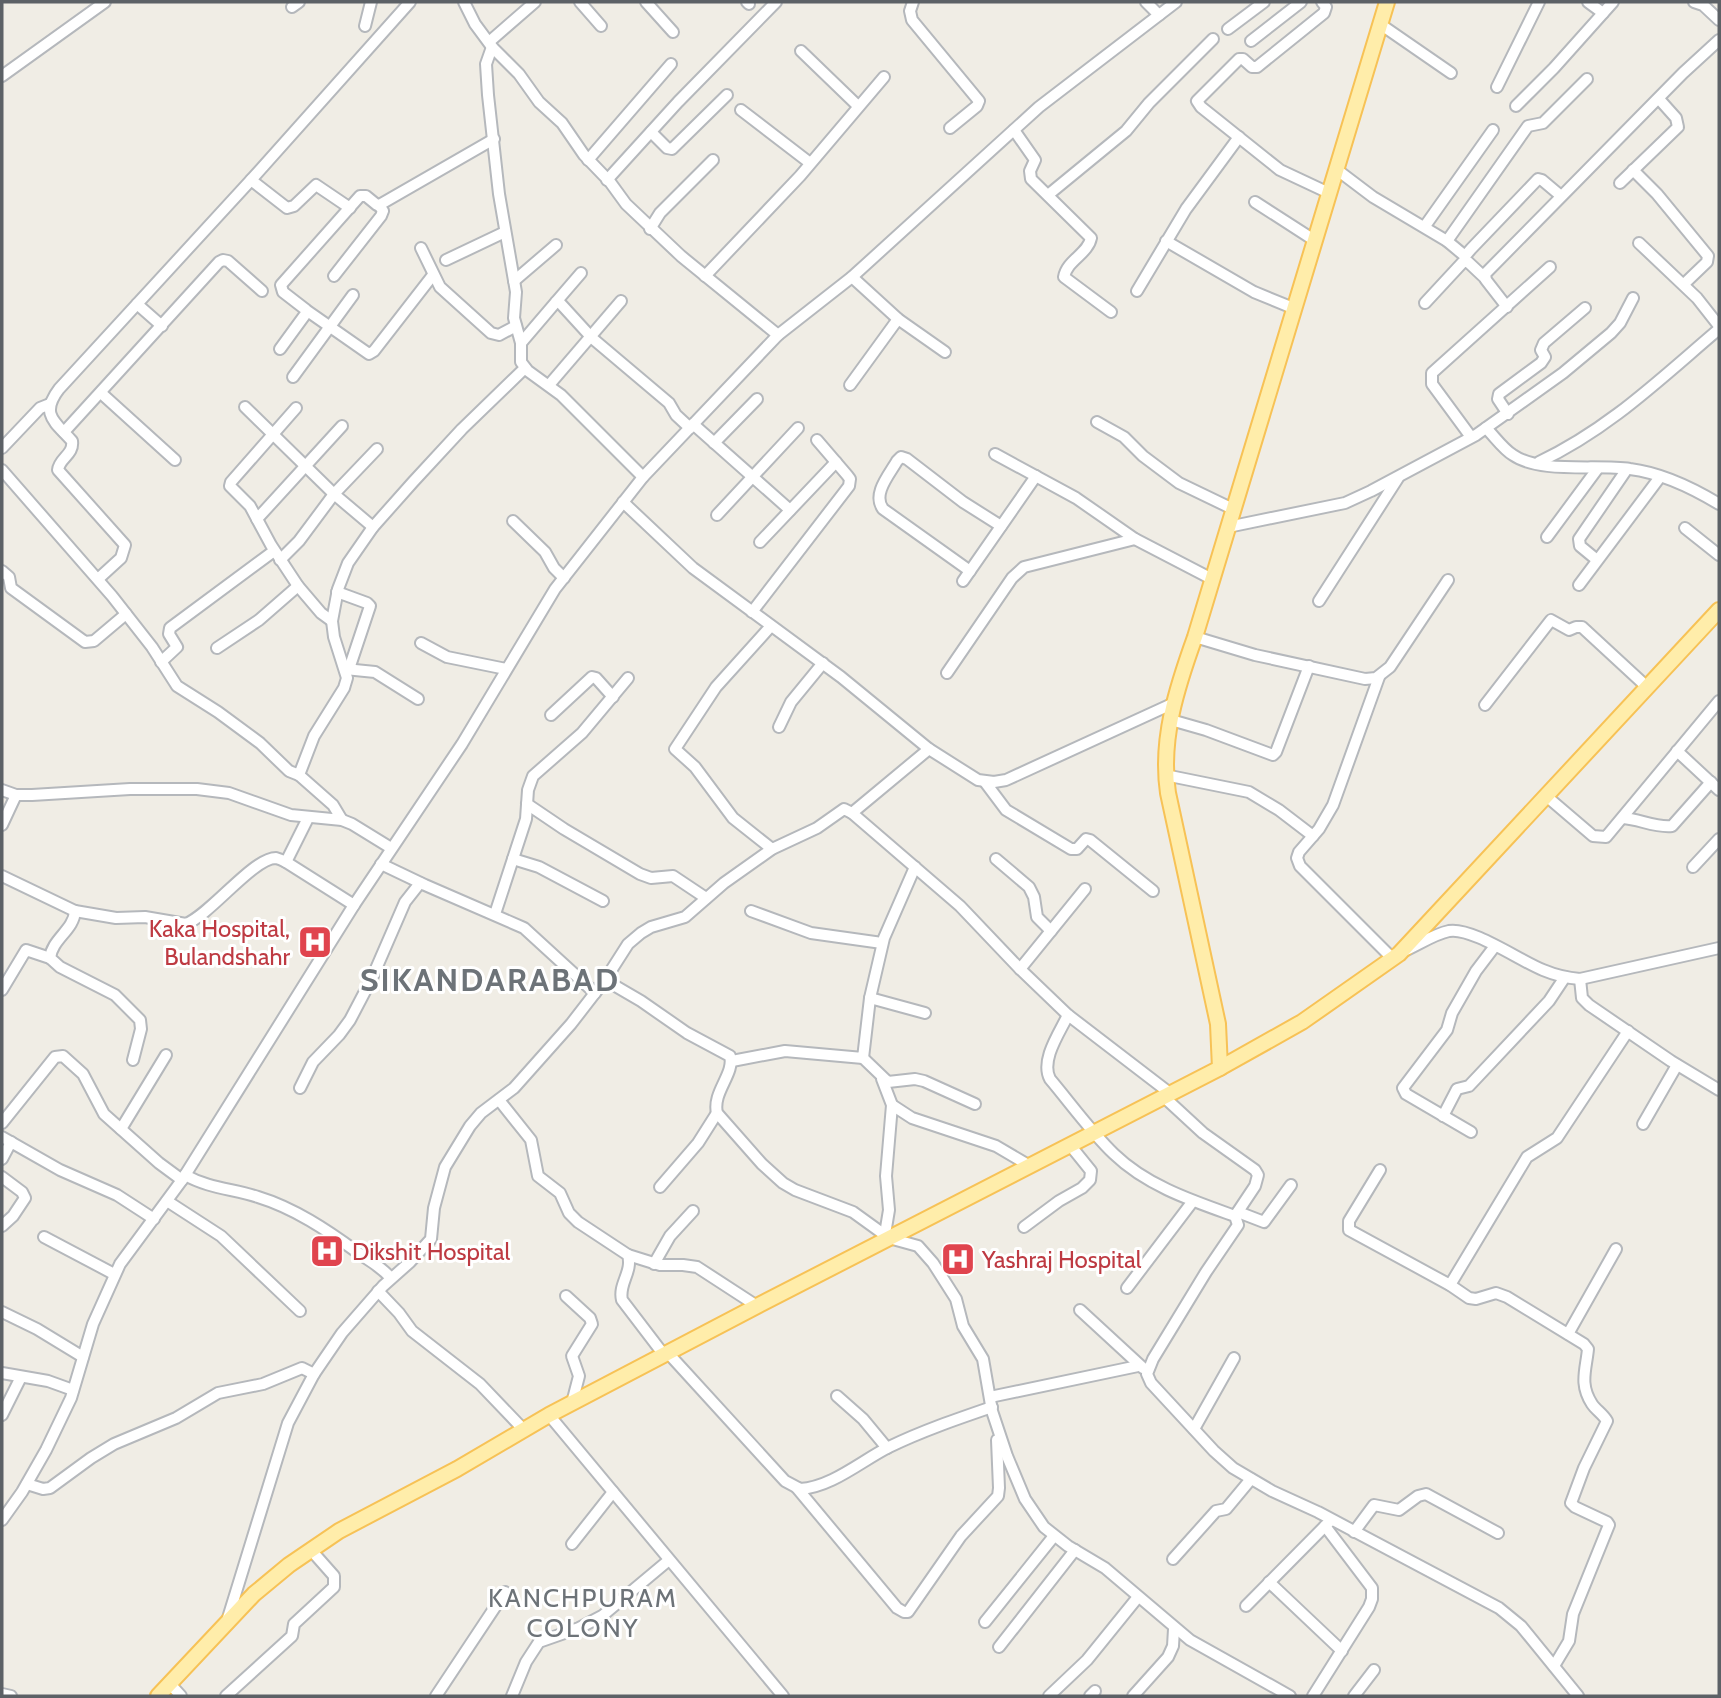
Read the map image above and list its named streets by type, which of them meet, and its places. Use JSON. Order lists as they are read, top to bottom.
{
  "districts": ["SIKANDARABAD", "KANCHPURAM COLONY"],
  "places": {
    "hospital": ["Kaka Hospital, Bulandshahr", "Dikshit Hospital", "Yashraj Hospital"]
  }
}
